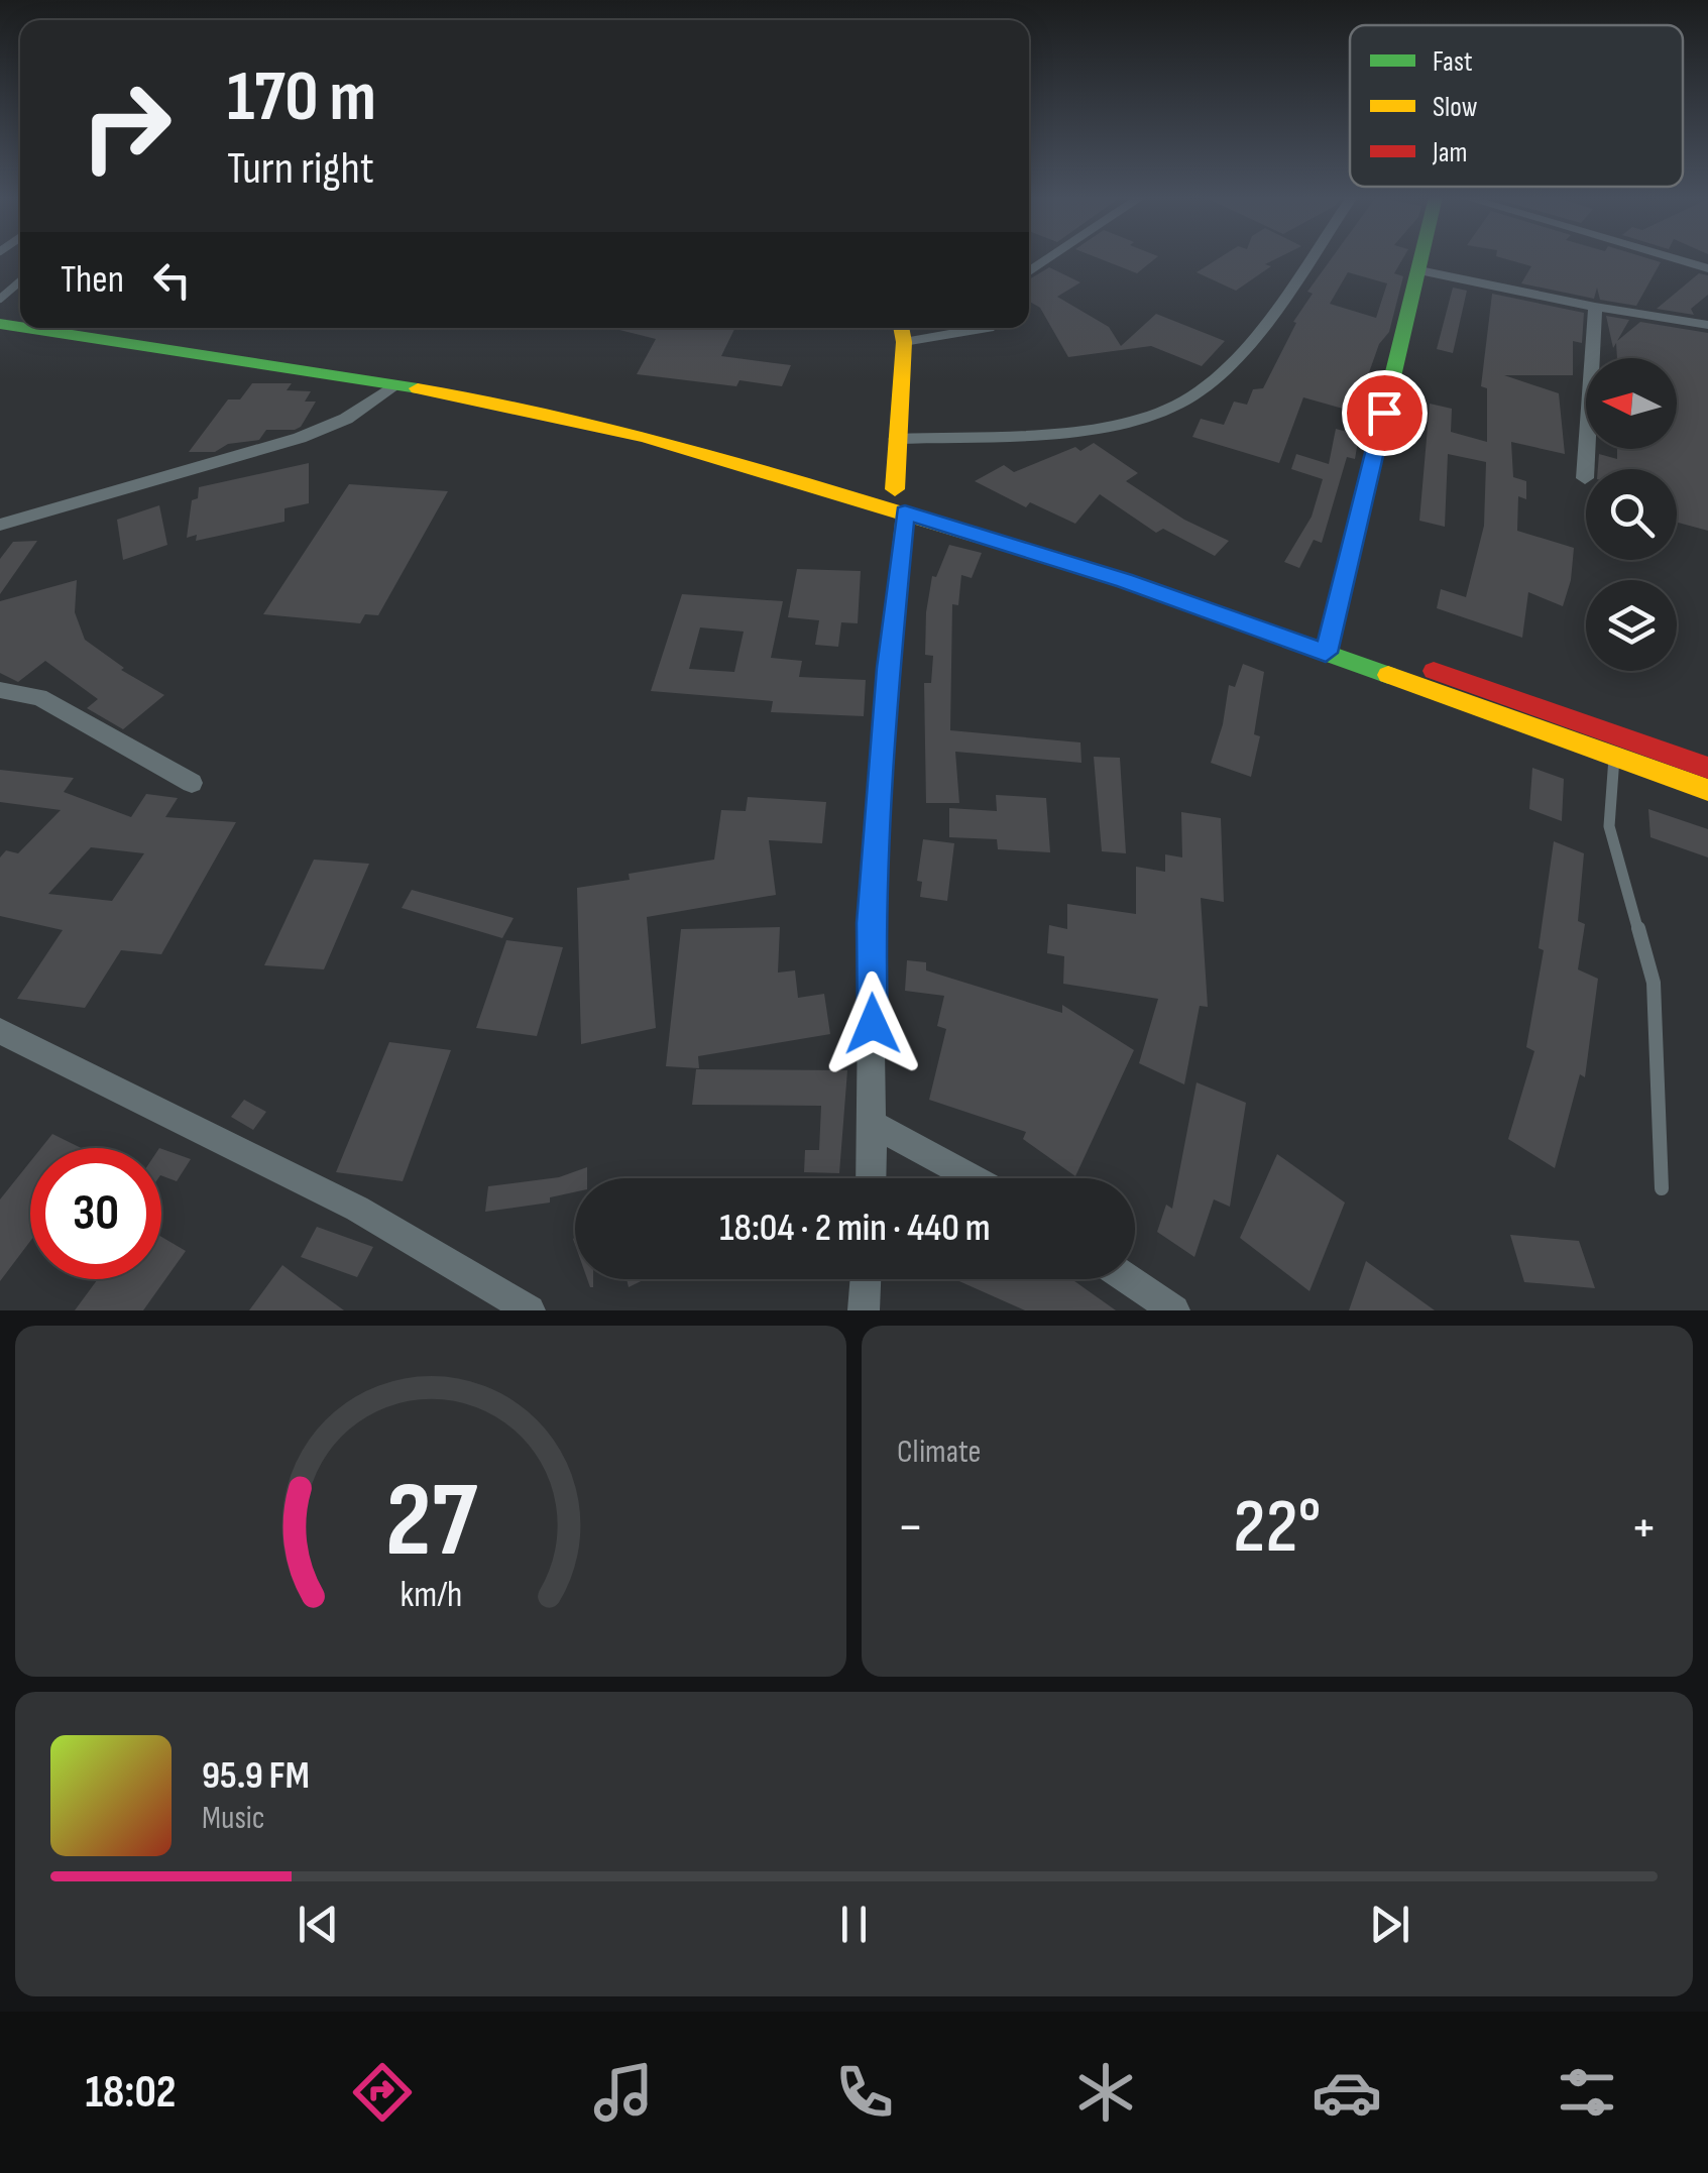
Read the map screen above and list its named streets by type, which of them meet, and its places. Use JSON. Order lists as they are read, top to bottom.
{
  "legend": ["Fast", "Slow", "Jam"],
  "north": "left",
  "page": {
    "turn": ["170 m", "Turn right"],
    "then": "Then",
    "limit": "30",
    "trip": "18:04 · 2 min · 440 m",
    "tile": "Climate",
    "heat": ["−", "22°", "+"],
    "song": ["95.9 FM", "Music"],
    "tabs": "18:02",
    "gauge": ["27", "km/h"]
  }
}
